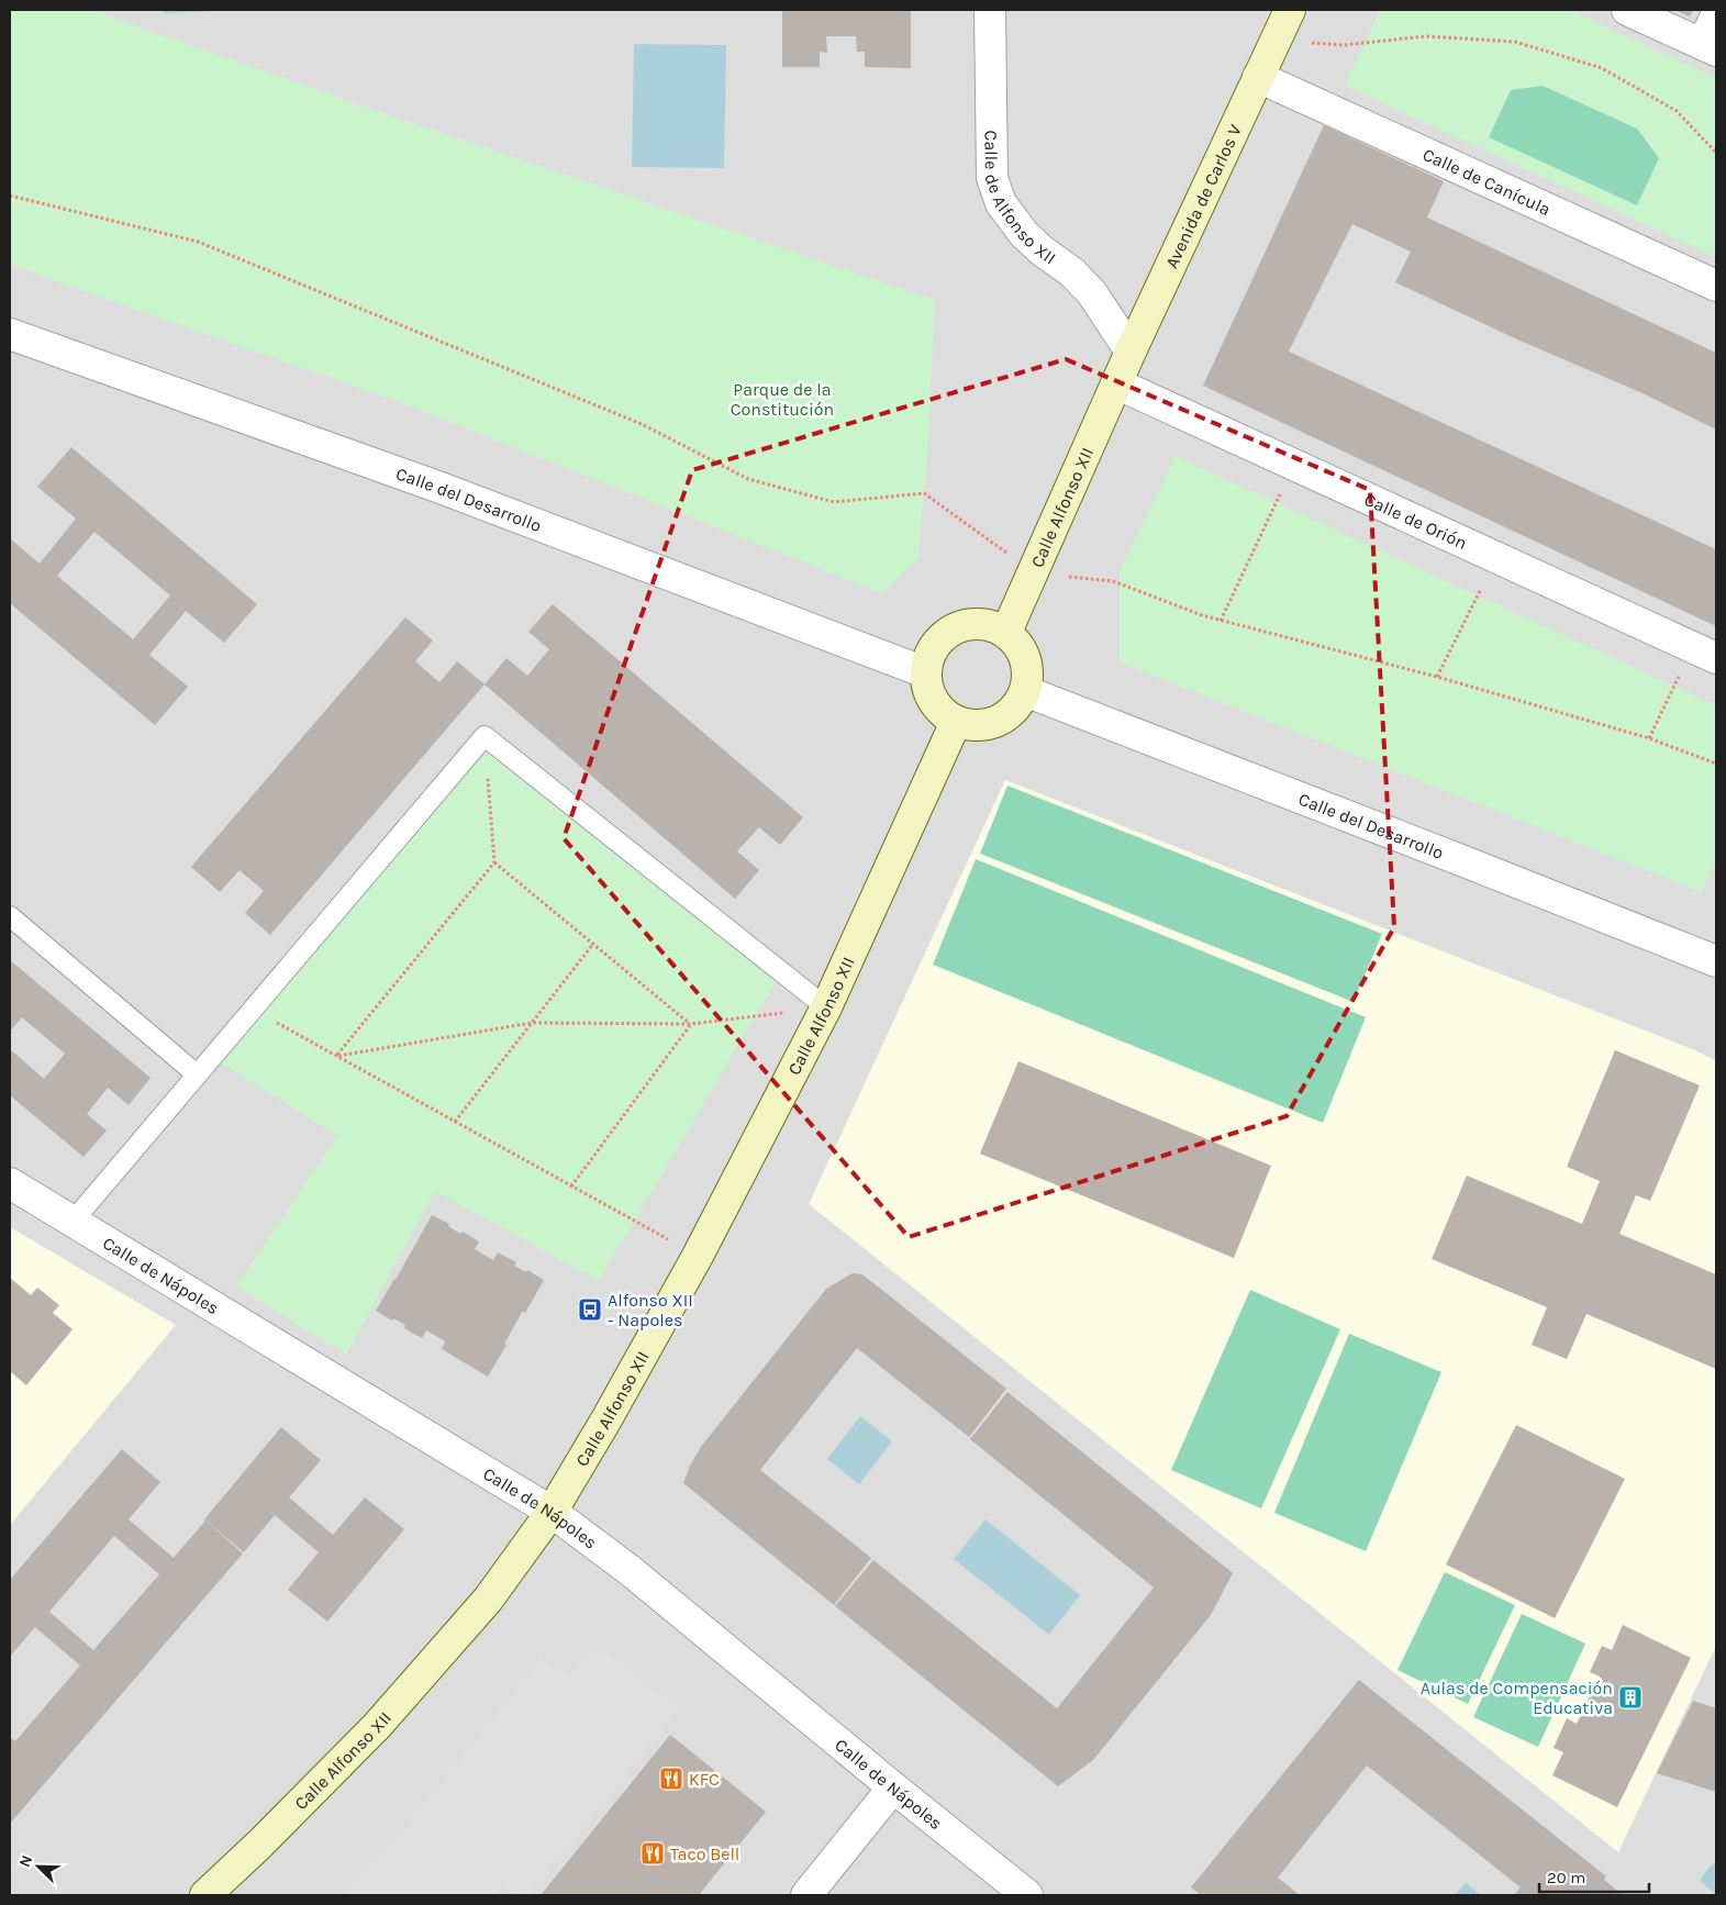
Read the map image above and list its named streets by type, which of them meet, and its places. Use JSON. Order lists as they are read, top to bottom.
{
  "streets": {
    "street": [
      "Calle de Canícula",
      "Calle de Alfonso XII",
      "Avenida de Carlos V",
      "Calle del Desarrollo",
      "Calle Alfonso XII",
      "Calle de Orión",
      "Calle de Nápoles"
    ]
  },
  "crossings": [
    ["Calle de Canícula", "Avenida de Carlos V"],
    ["Calle de Alfonso XII", "Avenida de Carlos V"],
    ["Avenida de Carlos V", "Calle Alfonso XII"],
    ["Avenida de Carlos V", "Calle de Orión"],
    ["Calle del Desarrollo", "Calle Alfonso XII"],
    ["Calle Alfonso XII", "Calle de Orión"],
    ["Calle Alfonso XII", "Calle de Nápoles"]
  ],
  "parks": ["Parque de la Constitución"],
  "places": {
    "bus stop": ["Alfonso XII - Napoles"],
    "building": ["Aulas de Compensación Educativa"],
    "restaurant": ["KFC", "Taco Bell"]
  },
  "scale_bar": "20 m",
  "north": "top left"
}
